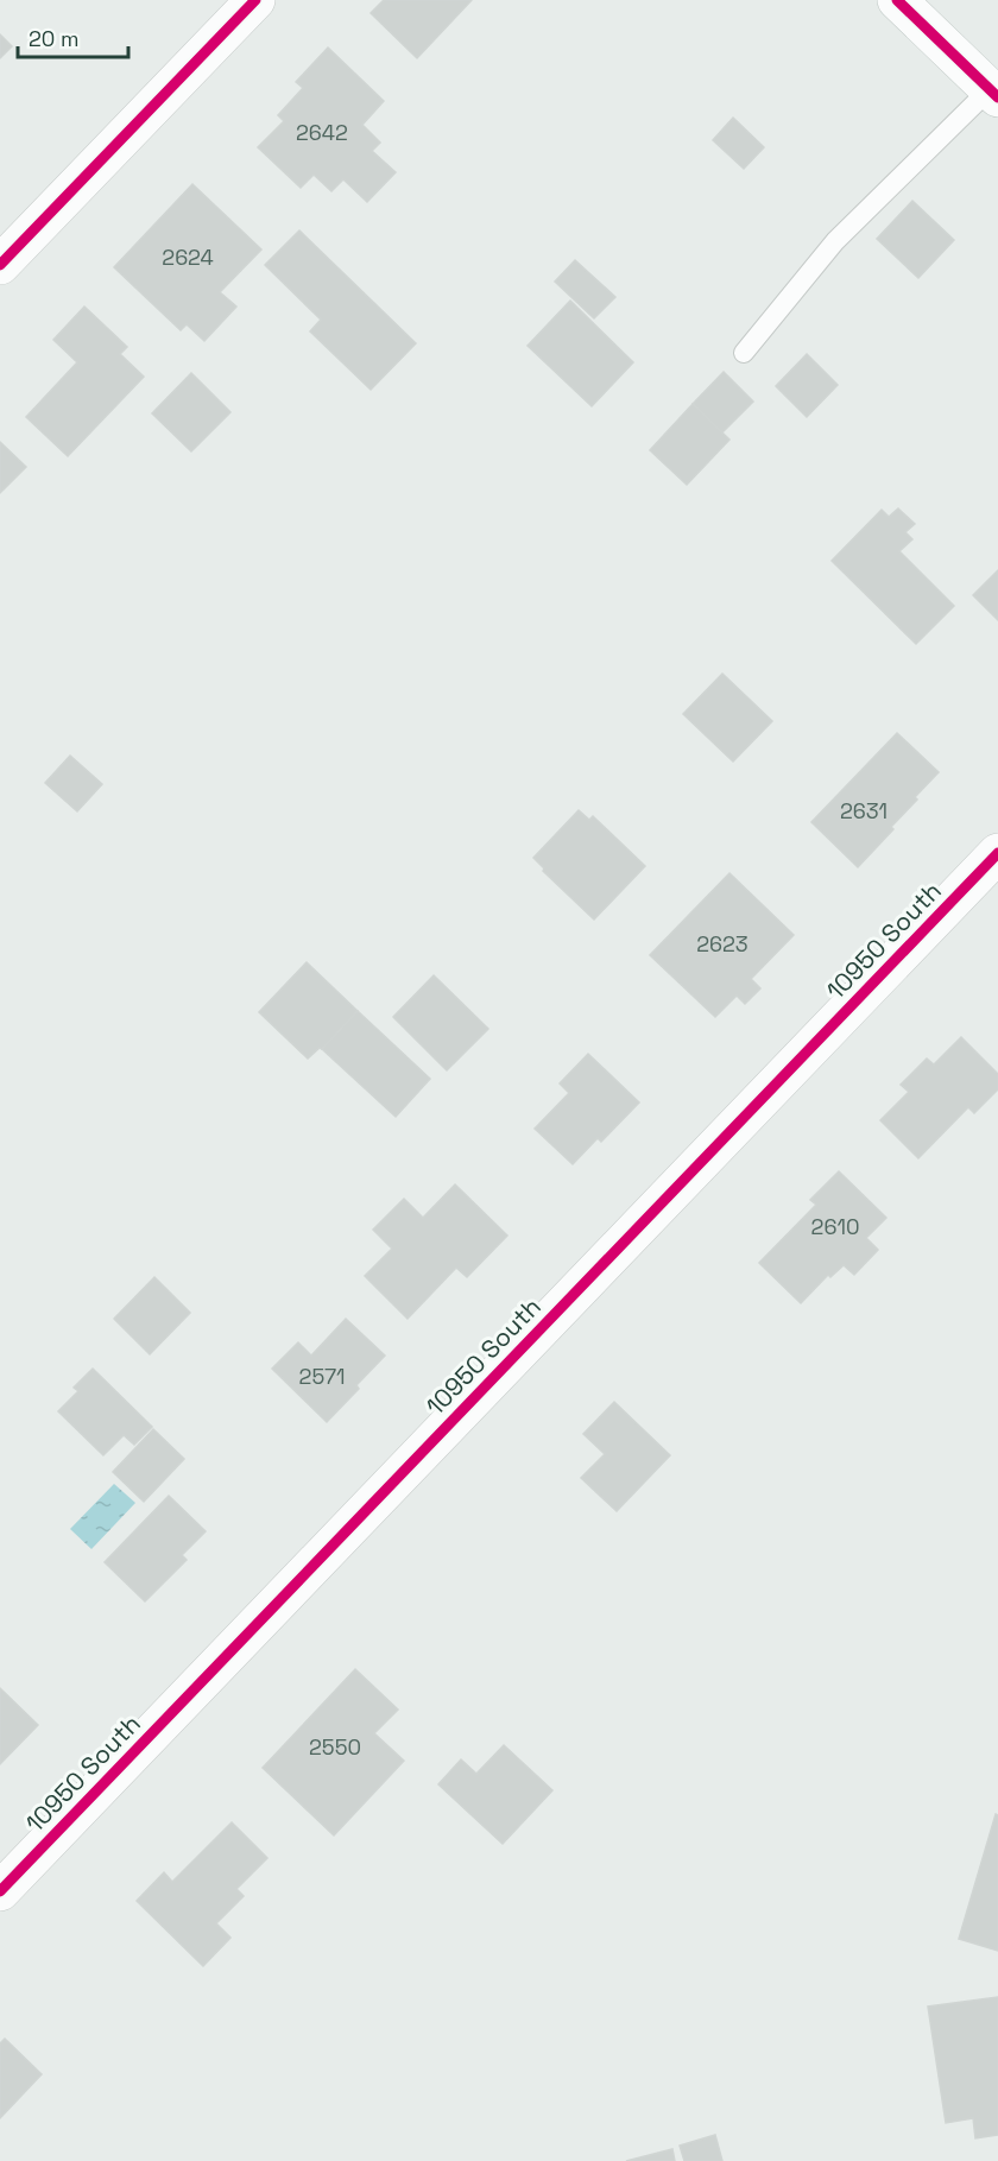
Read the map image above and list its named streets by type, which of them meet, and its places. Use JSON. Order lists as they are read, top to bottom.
{
  "streets": {
    "street": ["10950 South"]
  },
  "house_numbers": [
    "2642",
    "2624",
    "2631",
    "2623",
    "2610",
    "2571",
    "2550"
  ],
  "scale_bar": "20 m"
}
